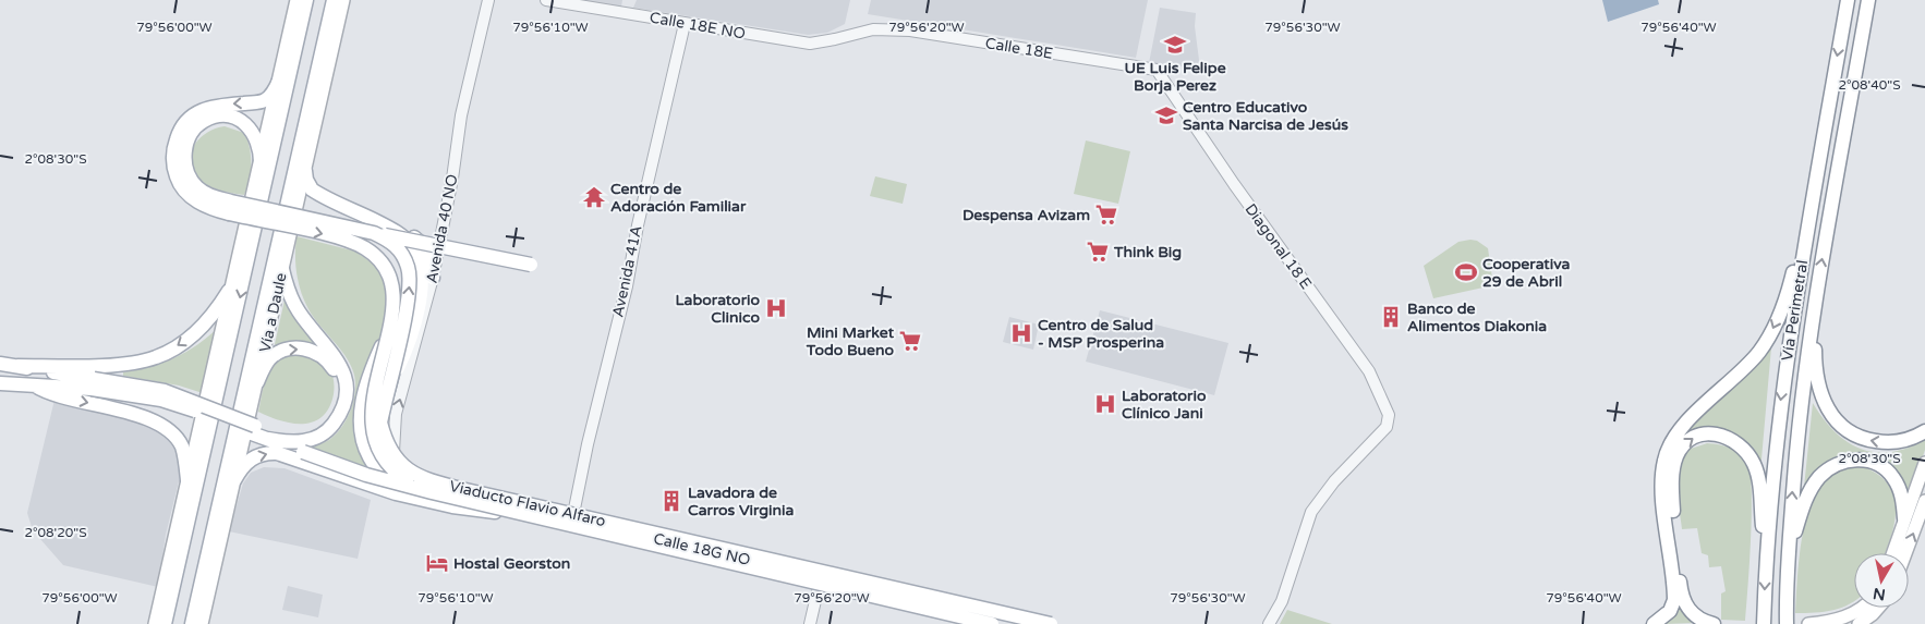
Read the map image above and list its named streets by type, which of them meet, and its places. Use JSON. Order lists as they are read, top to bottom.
{
  "streets": {
    "main road": ["Vía Perimetral", "Vía a Daule", "Viaducto Flavio Alfaro"],
    "street": [
      "Calle 18E NO",
      "Calle 18E",
      "Avenida 40 NO",
      "Diagonal 18 E",
      "Avenida 41A",
      "Calle 18G NO"
    ]
  },
  "crossings": [
    ["Calle 18E NO", "Calle 18E"],
    ["Calle 18E NO", "Avenida 41A"],
    ["Calle 18E", "Diagonal 18 E"],
    ["Avenida 40 NO", "Calle 18G NO"],
    ["Avenida 41A", "Calle 18G NO"],
    ["Viaducto Flavio Alfaro", "Calle 18G NO"]
  ],
  "one_way": ["Avenida 40 NO"],
  "places": {
    "school or university": ["UE Luis Felipe Borja Perez", "Centro Educativo Santa Narcisa de Jesús"],
    "temple": ["Centro de Adoración Familiar"],
    "supermarket": ["Despensa Avizam", "Think Big", "Mini Market Todo Bueno"],
    "sports": ["Cooperativa 29 de Abril"],
    "hospital": ["Laboratorio Clinico", "Centro de Salud - MSP Prosperina", "Laboratorio Clínico Jani"],
    "building": ["Banco de Alimentos Diakonia", "Lavadora de Carros Virginia"],
    "hotel": ["Hostal Georston"]
  },
  "north": "bottom",
  "coordinates": [
    "79°56'00\"W",
    "79°56'10\"W",
    "79°56'20\"W",
    "79°56'30\"W",
    "79°56'40\"W",
    "2°08'40\"S",
    "2°08'30\"S",
    "2°08'20\"S"
  ]
}
